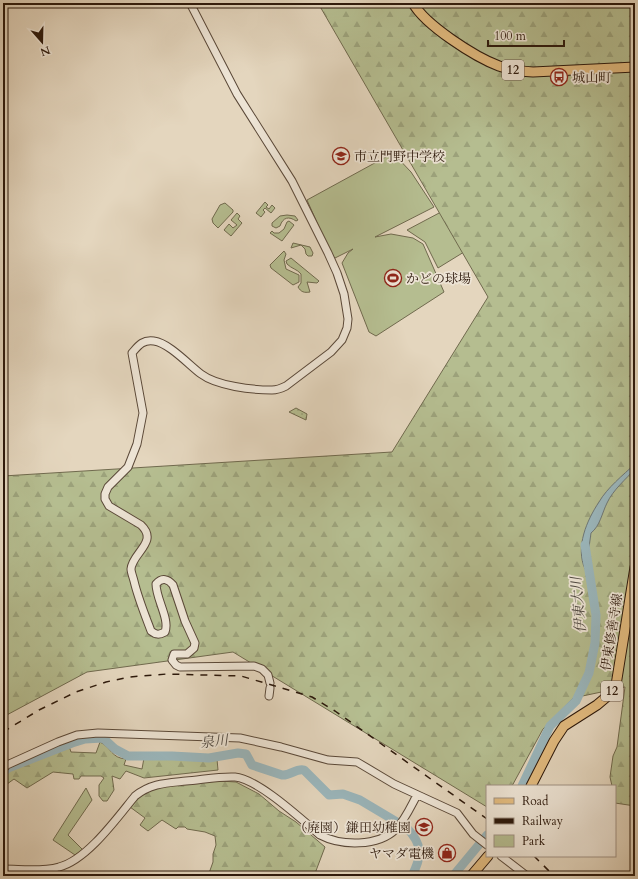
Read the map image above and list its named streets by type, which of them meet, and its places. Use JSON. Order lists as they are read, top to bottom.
{
  "streets": {
    "main road": ["12", "伊東修善寺線"]
  },
  "water": ["伊東大川", "泉川"],
  "places": {
    "bus stop": ["城山町"],
    "school or university": ["市立門野中学校", "（廃園）鎌田幼稚園"],
    "sports": ["かどの球場"],
    "shop": ["ヤマダ電機"]
  },
  "legend": ["Road", "Railway", "Park"],
  "scale_bar": "100 m",
  "north": "bottom"
}
